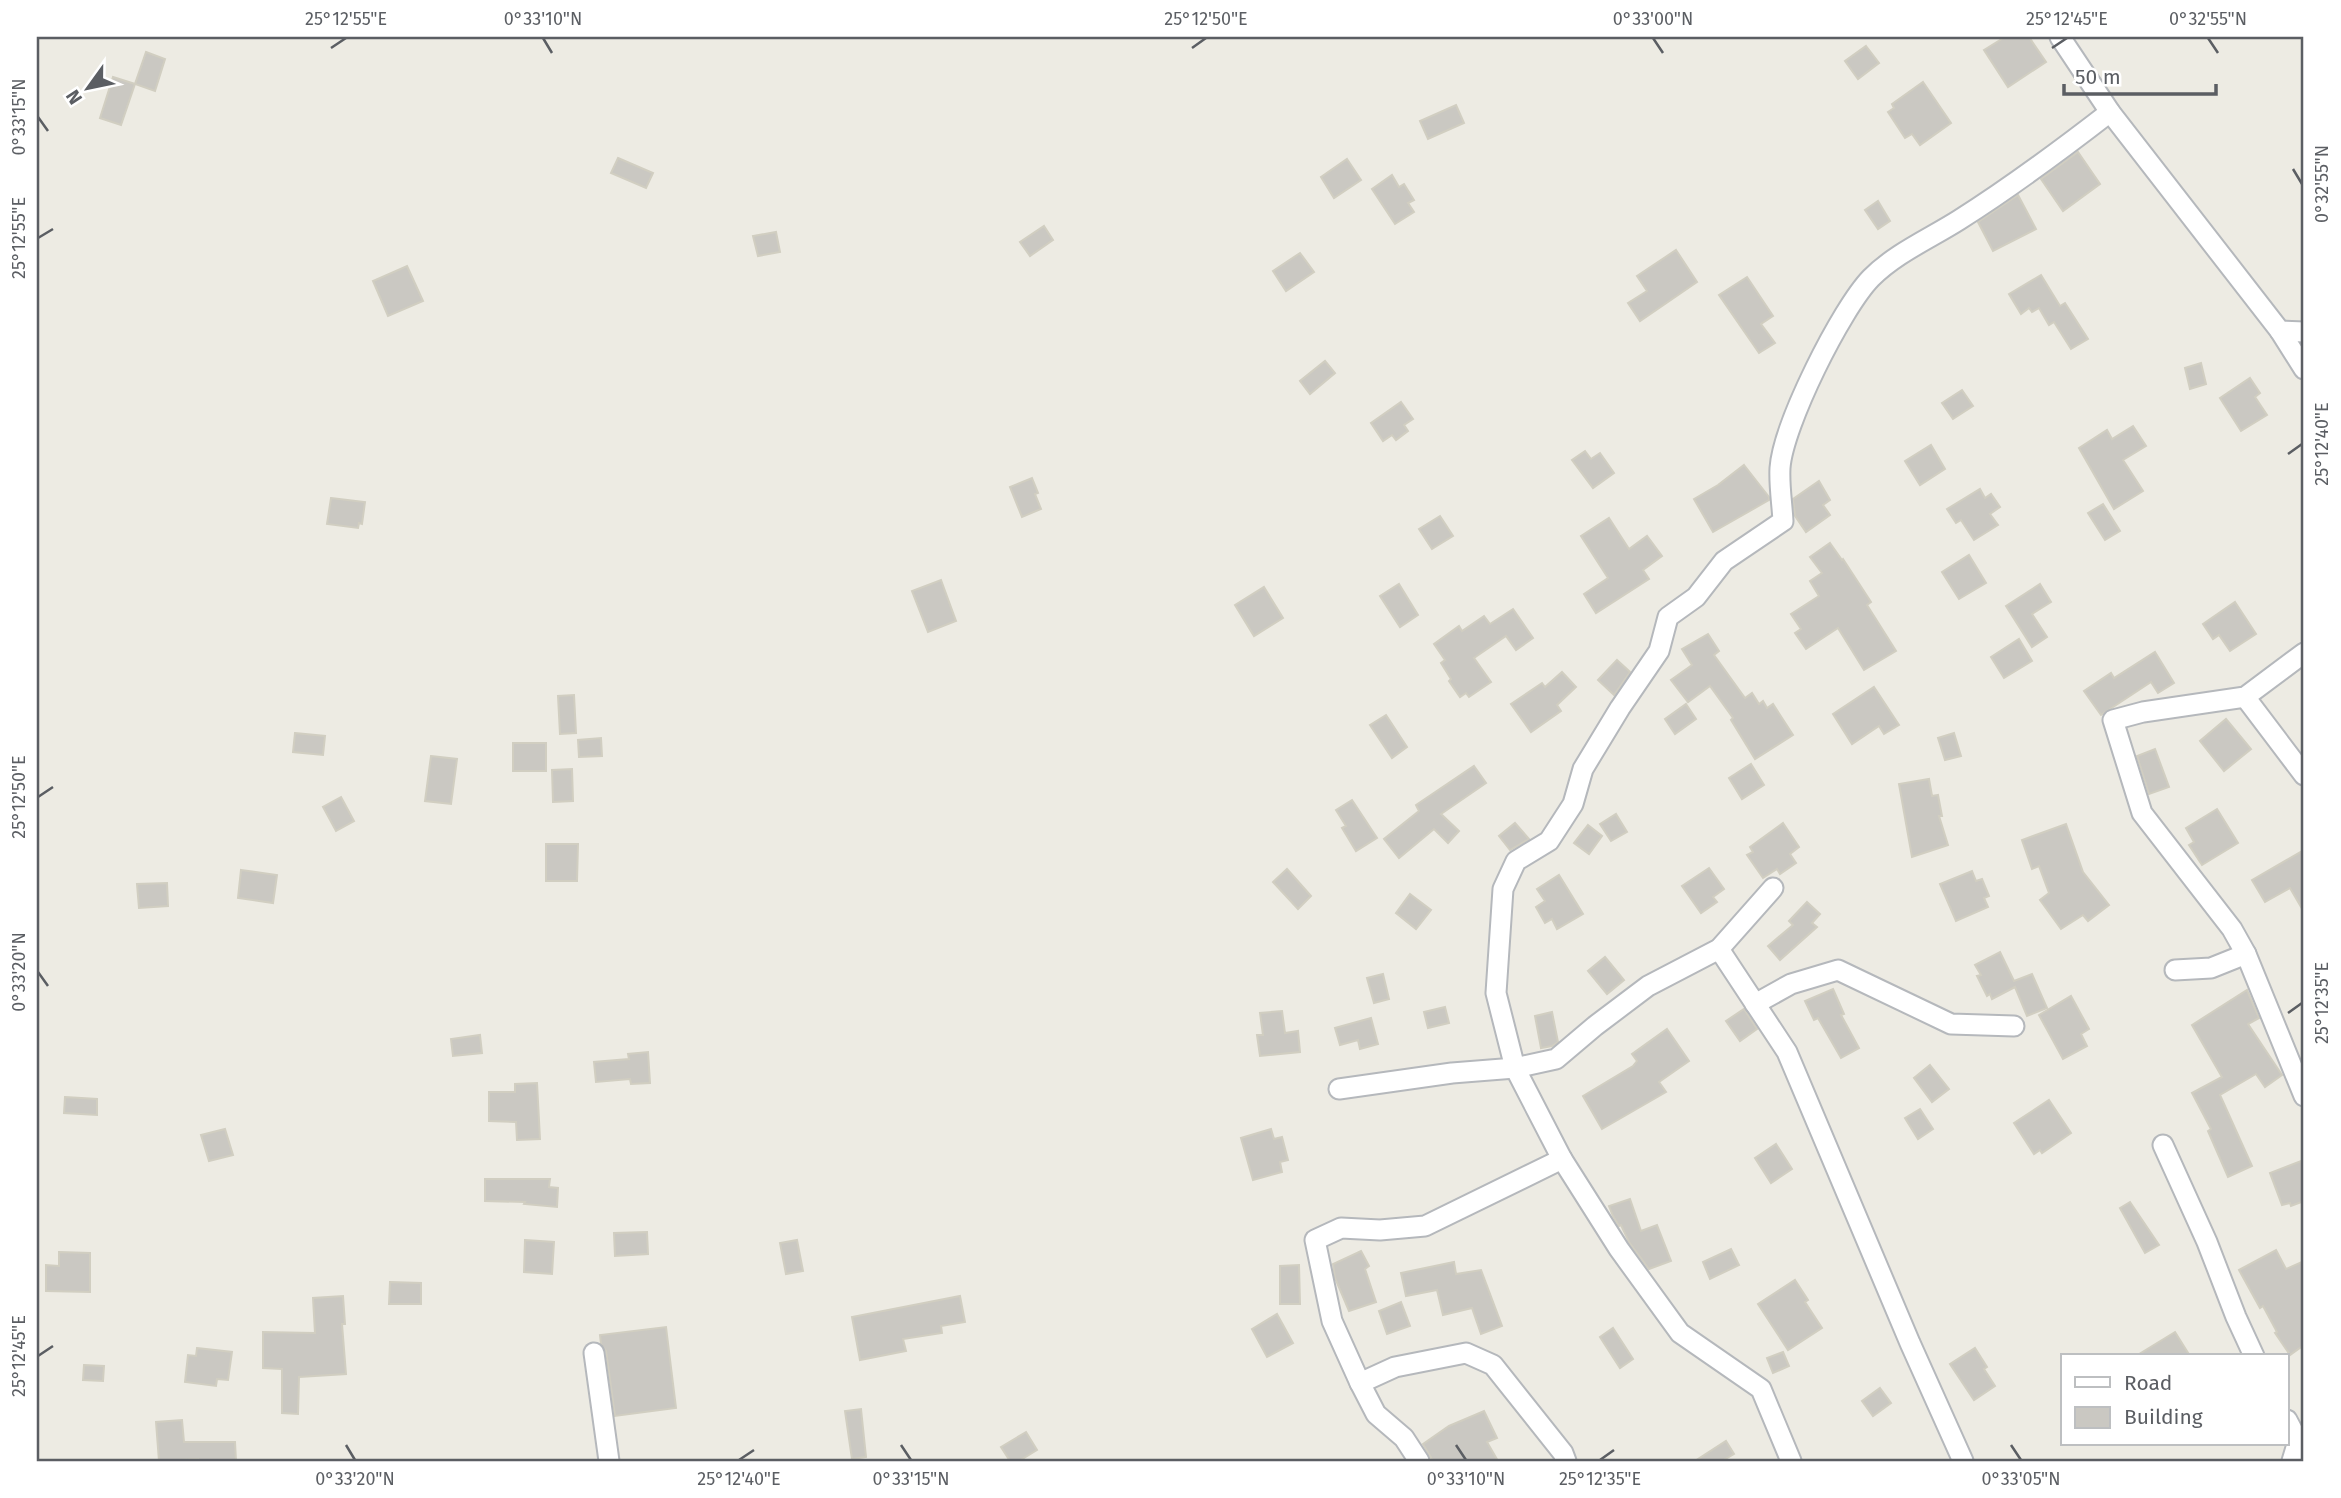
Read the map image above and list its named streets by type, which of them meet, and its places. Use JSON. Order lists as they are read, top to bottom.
{
  "legend": ["Road", "Building"],
  "scale_bar": "50 m",
  "north": "bottom left",
  "coordinates": [
    "25°12'55\"E",
    "0°33'10\"N",
    "25°12'50\"E",
    "0°33'00\"N",
    "25°12'45\"E",
    "0°32'55\"N",
    "0°33'15\"N",
    "25°12'40\"E",
    "0°33'20\"N",
    "25°12'35\"E",
    "0°33'05\"N"
  ]
}
